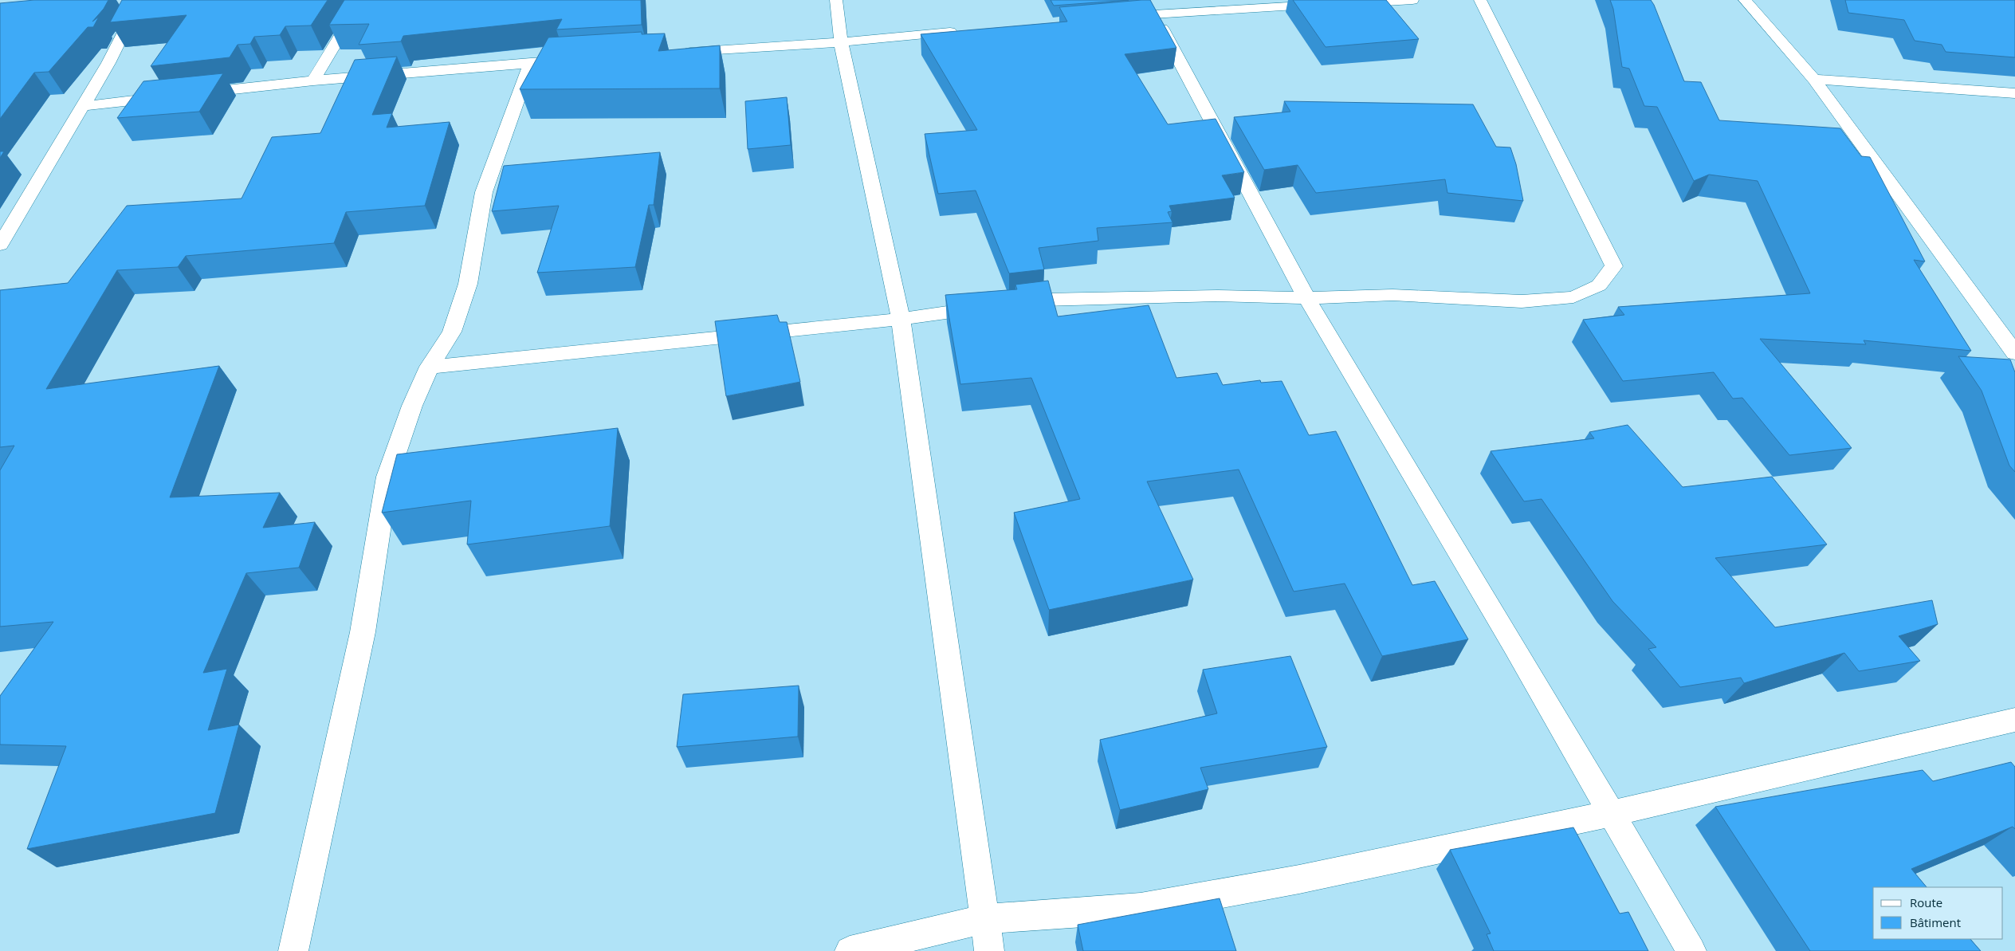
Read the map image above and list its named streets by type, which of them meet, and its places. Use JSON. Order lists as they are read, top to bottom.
{
  "legend": ["Route", "Bâtiment"]
}
